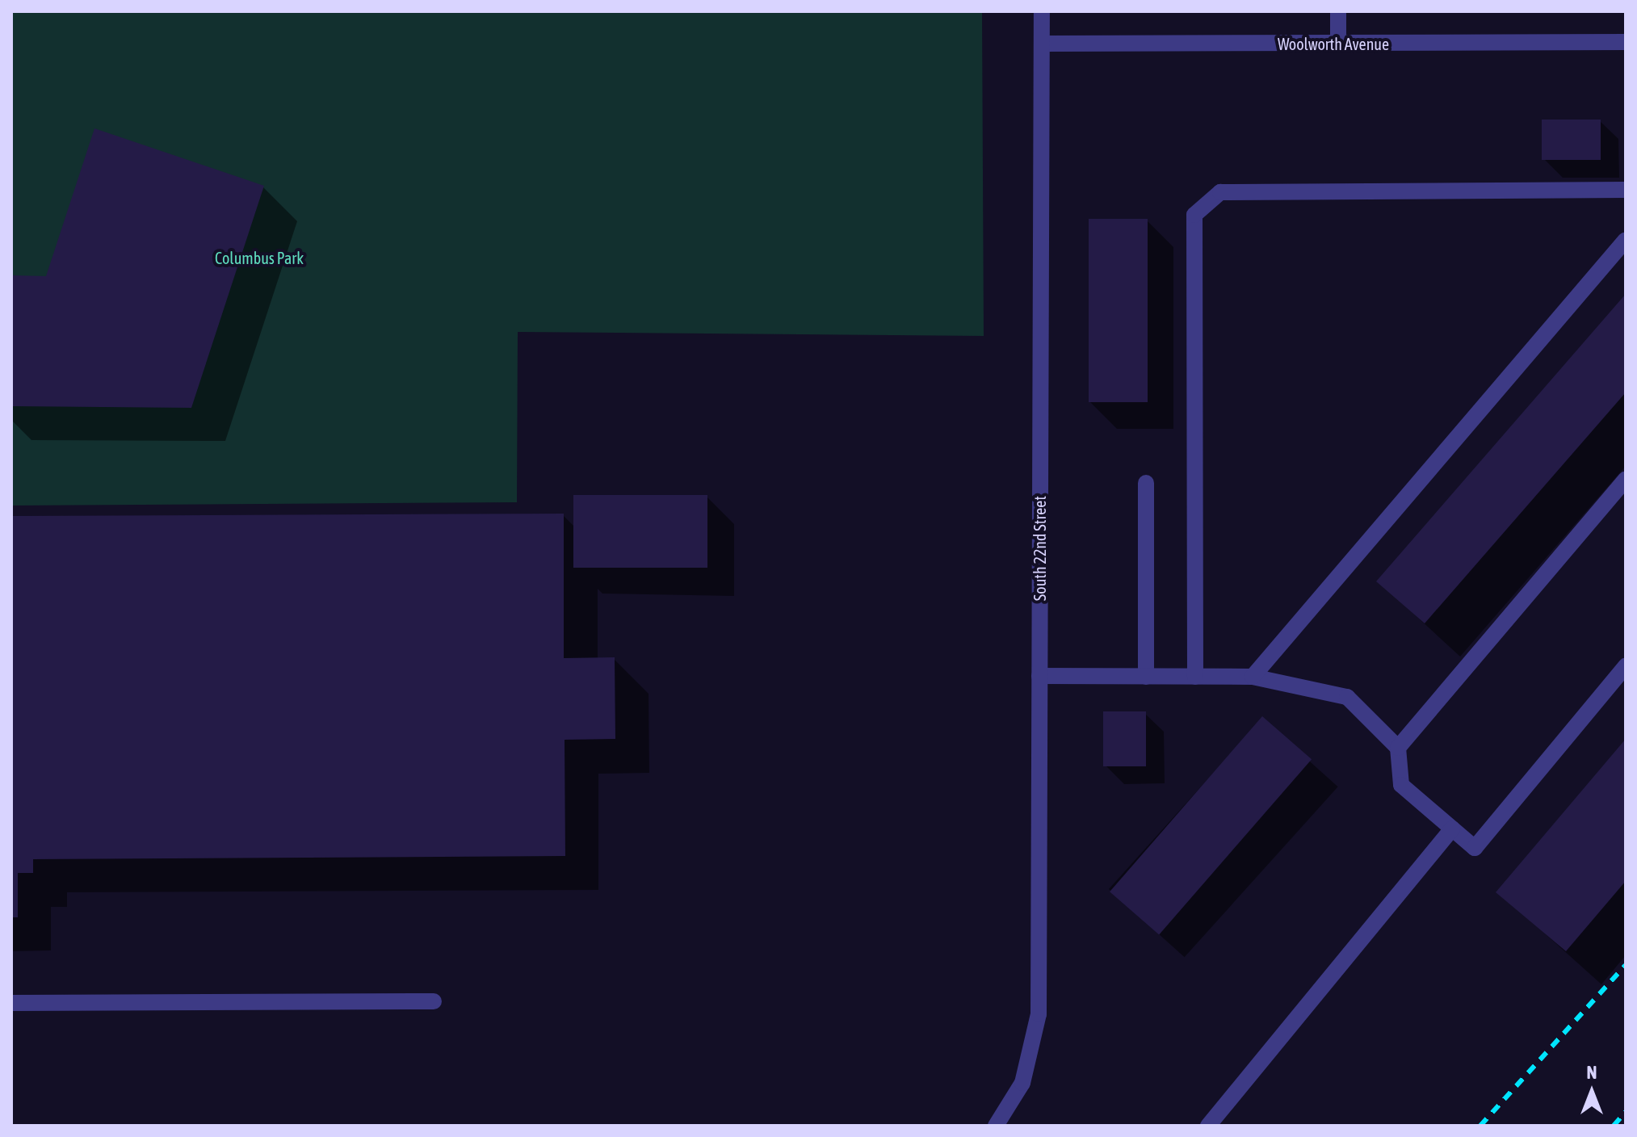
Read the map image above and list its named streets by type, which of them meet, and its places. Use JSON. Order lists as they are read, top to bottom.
{
  "streets": {
    "street": ["Woolworth Avenue", "South 22nd Street"]
  },
  "crossings": [
    ["Woolworth Avenue", "South 22nd Street"]
  ],
  "parks": ["Columbus Park"],
  "north": "top"
}
